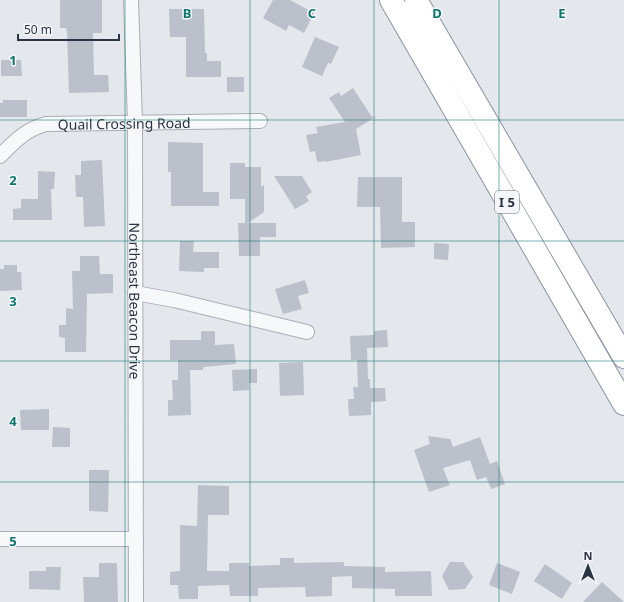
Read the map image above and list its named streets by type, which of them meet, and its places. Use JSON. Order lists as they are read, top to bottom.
{
  "streets": {
    "highway": ["I 5"],
    "street": ["Quail Crossing Road", "Northeast Beacon Drive"]
  },
  "crossings": [
    ["Quail Crossing Road", "Northeast Beacon Drive"]
  ],
  "scale_bar": "50 m",
  "north": "top",
  "grid": {
    "columns": [
      "B",
      "C",
      "D",
      "E"
    ],
    "rows": [
      "1",
      "2",
      "3",
      "4",
      "5"
    ]
  }
}
